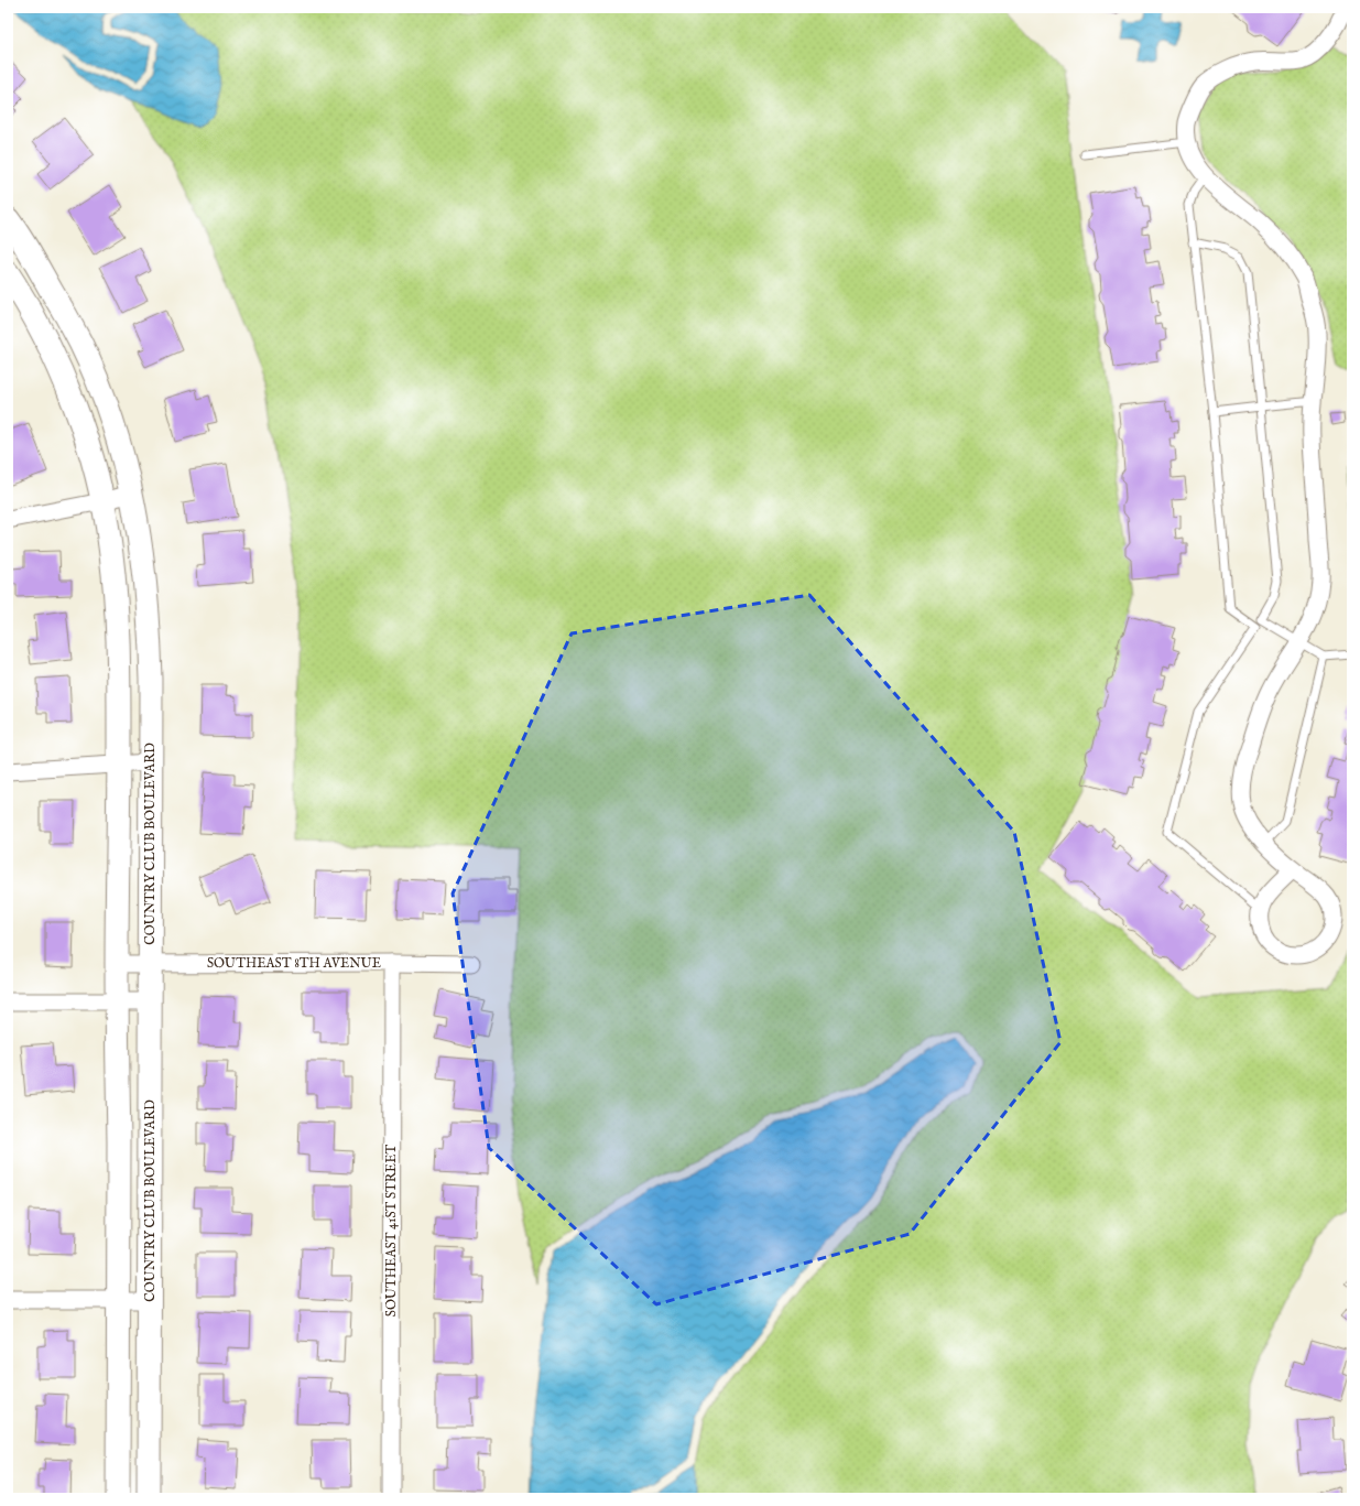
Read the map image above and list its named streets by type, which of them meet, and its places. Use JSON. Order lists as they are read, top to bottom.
{
  "streets": {
    "main road": ["COUNTRY CLUB BOULEVARD"],
    "street": ["SOUTHEAST 8TH AVENUE", "SOUTHEAST 41ST STREET"]
  },
  "crossings": [
    ["COUNTRY CLUB BOULEVARD", "SOUTHEAST 8TH AVENUE"],
    ["SOUTHEAST 8TH AVENUE", "SOUTHEAST 41ST STREET"]
  ]
}
